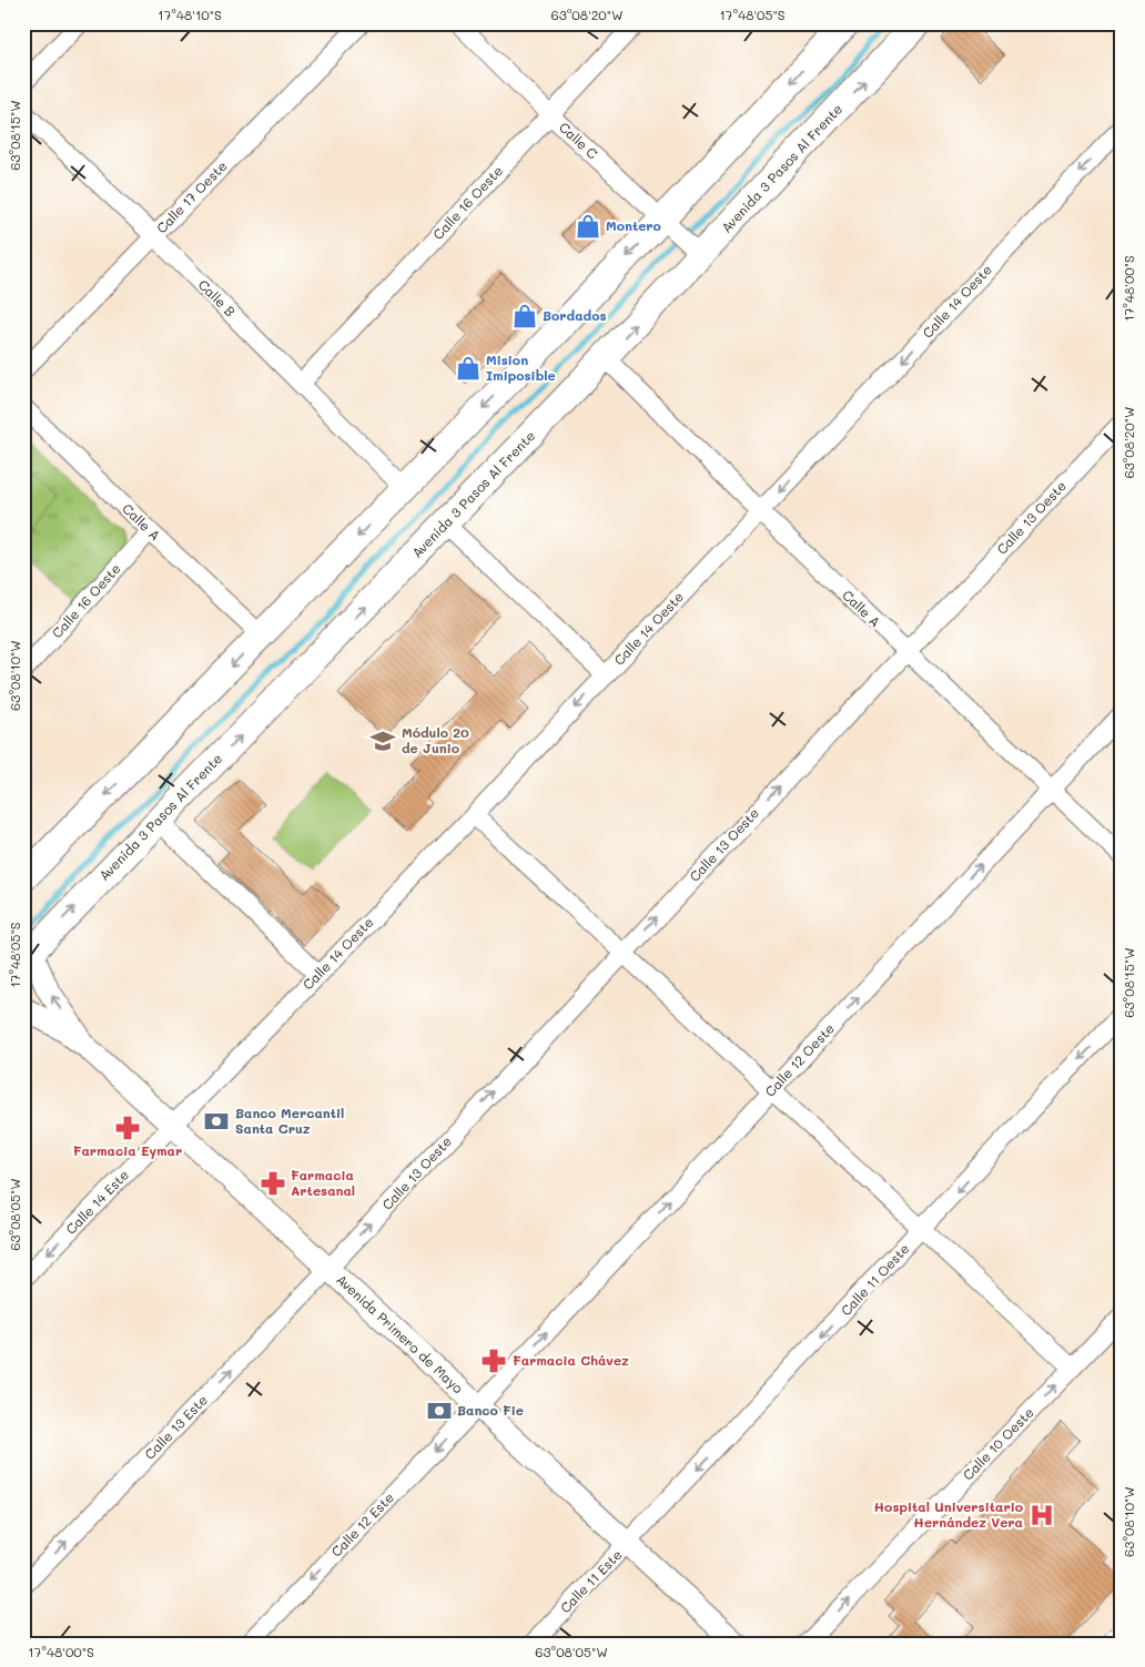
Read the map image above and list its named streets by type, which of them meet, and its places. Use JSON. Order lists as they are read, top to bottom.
{
  "streets": {
    "main road": ["Avenida 3 Pasos Al Frente"],
    "street": [
      "Calle C",
      "Calle 17 Oeste",
      "Calle 16 Oeste",
      "Calle B",
      "Calle 14 Oeste",
      "Calle 13 Oeste",
      "Calle A",
      "Calle 12 Oeste",
      "Calle 14 Este",
      "Calle 11 Oeste",
      "Avenida Primero de Mayo",
      "Calle 13 Este",
      "Calle 10 Oeste",
      "Calle 12 Este",
      "Calle 11 Este"
    ]
  },
  "crossings": [
    ["Calle C", "Avenida 3 Pasos Al Frente"],
    ["Calle C", "Calle 16 Oeste"],
    ["Avenida 3 Pasos Al Frente", "Calle B"],
    ["Avenida 3 Pasos Al Frente", "Calle A"],
    ["Avenida 3 Pasos Al Frente", "Avenida Primero de Mayo"],
    ["Calle 17 Oeste", "Calle B"],
    ["Calle 16 Oeste", "Calle B"],
    ["Calle 16 Oeste", "Calle A"],
    ["Calle 14 Oeste", "Calle A"],
    ["Calle 14 Oeste", "Calle 14 Este"],
    ["Calle 14 Oeste", "Avenida Primero de Mayo"],
    ["Calle 13 Oeste", "Calle A"],
    ["Calle 13 Oeste", "Avenida Primero de Mayo"],
    ["Calle 13 Oeste", "Calle 13 Este"],
    ["Calle A", "Calle 12 Oeste"],
    ["Calle 12 Oeste", "Avenida Primero de Mayo"],
    ["Calle 12 Oeste", "Calle 12 Este"],
    ["Calle 14 Este", "Avenida Primero de Mayo"],
    ["Calle 11 Oeste", "Avenida Primero de Mayo"],
    ["Calle 11 Oeste", "Calle 11 Este"],
    ["Avenida Primero de Mayo", "Calle 13 Este"],
    ["Avenida Primero de Mayo", "Calle 12 Este"],
    ["Avenida Primero de Mayo", "Calle 11 Este"]
  ],
  "one_way": [
    "Calle 14 Oeste",
    "Calle 13 Oeste",
    "Calle 12 Oeste",
    "Calle 14 Este",
    "Calle 11 Oeste",
    "Calle 13 Este",
    "Calle 10 Oeste",
    "Calle 12 Este"
  ],
  "places": {
    "shop": ["Montero", "Bordados", "Mision Imiposible"],
    "school or university": ["Módulo 20 de Junio"],
    "bank": ["Banco Mercantil Santa Cruz", "Banco Fie"],
    "pharmacy": ["Farmacia Eymar", "Farmacia Artesanal", "Farmacia Chávez"],
    "hospital": ["Hospital Universitario Hernández Vera"]
  },
  "coordinates": [
    "17°48'10\"S",
    "63°08'20\"W",
    "17°48'05\"S",
    "63°08'15\"W",
    "17°48'00\"S",
    "63°08'10\"W",
    "63°08'05\"W"
  ]
}
